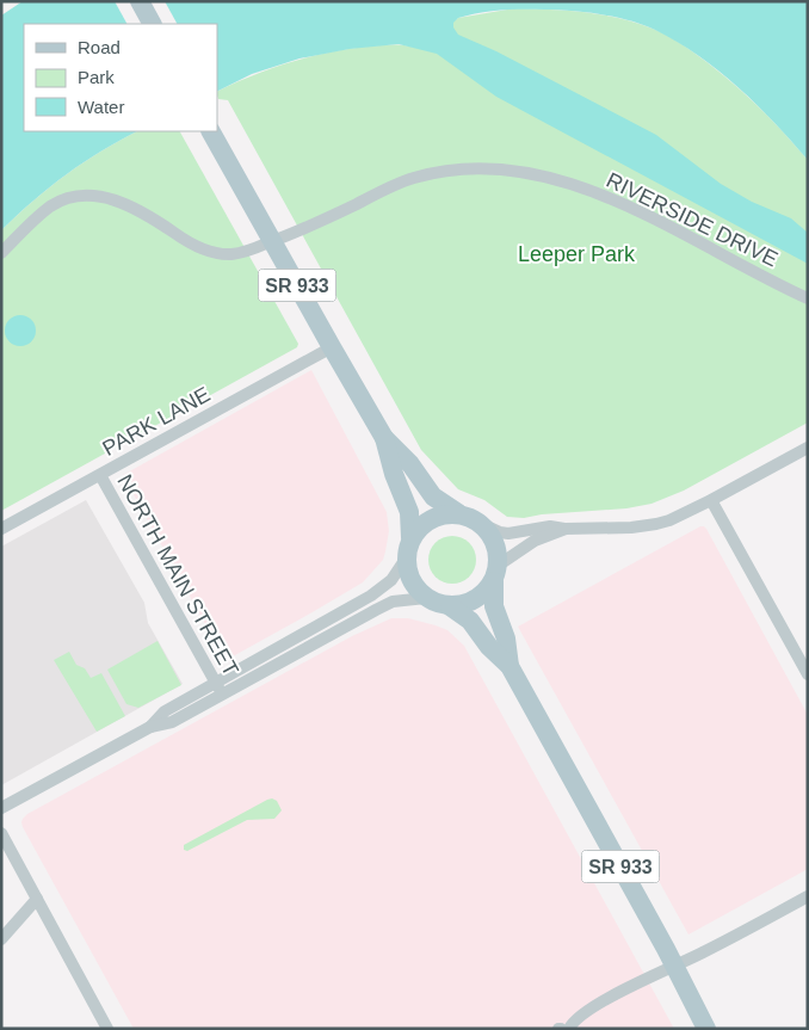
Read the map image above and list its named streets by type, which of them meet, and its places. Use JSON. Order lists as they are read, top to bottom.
{
  "streets": {
    "main road": ["SR 933"],
    "street": ["RIVERSIDE DRIVE", "PARK LANE", "NORTH MAIN STREET"]
  },
  "crossings": [
    ["RIVERSIDE DRIVE", "SR 933"],
    ["SR 933", "PARK LANE"],
    ["PARK LANE", "NORTH MAIN STREET"]
  ],
  "parks": ["Leeper Park"],
  "legend": ["Road", "Park", "Water"]
}
